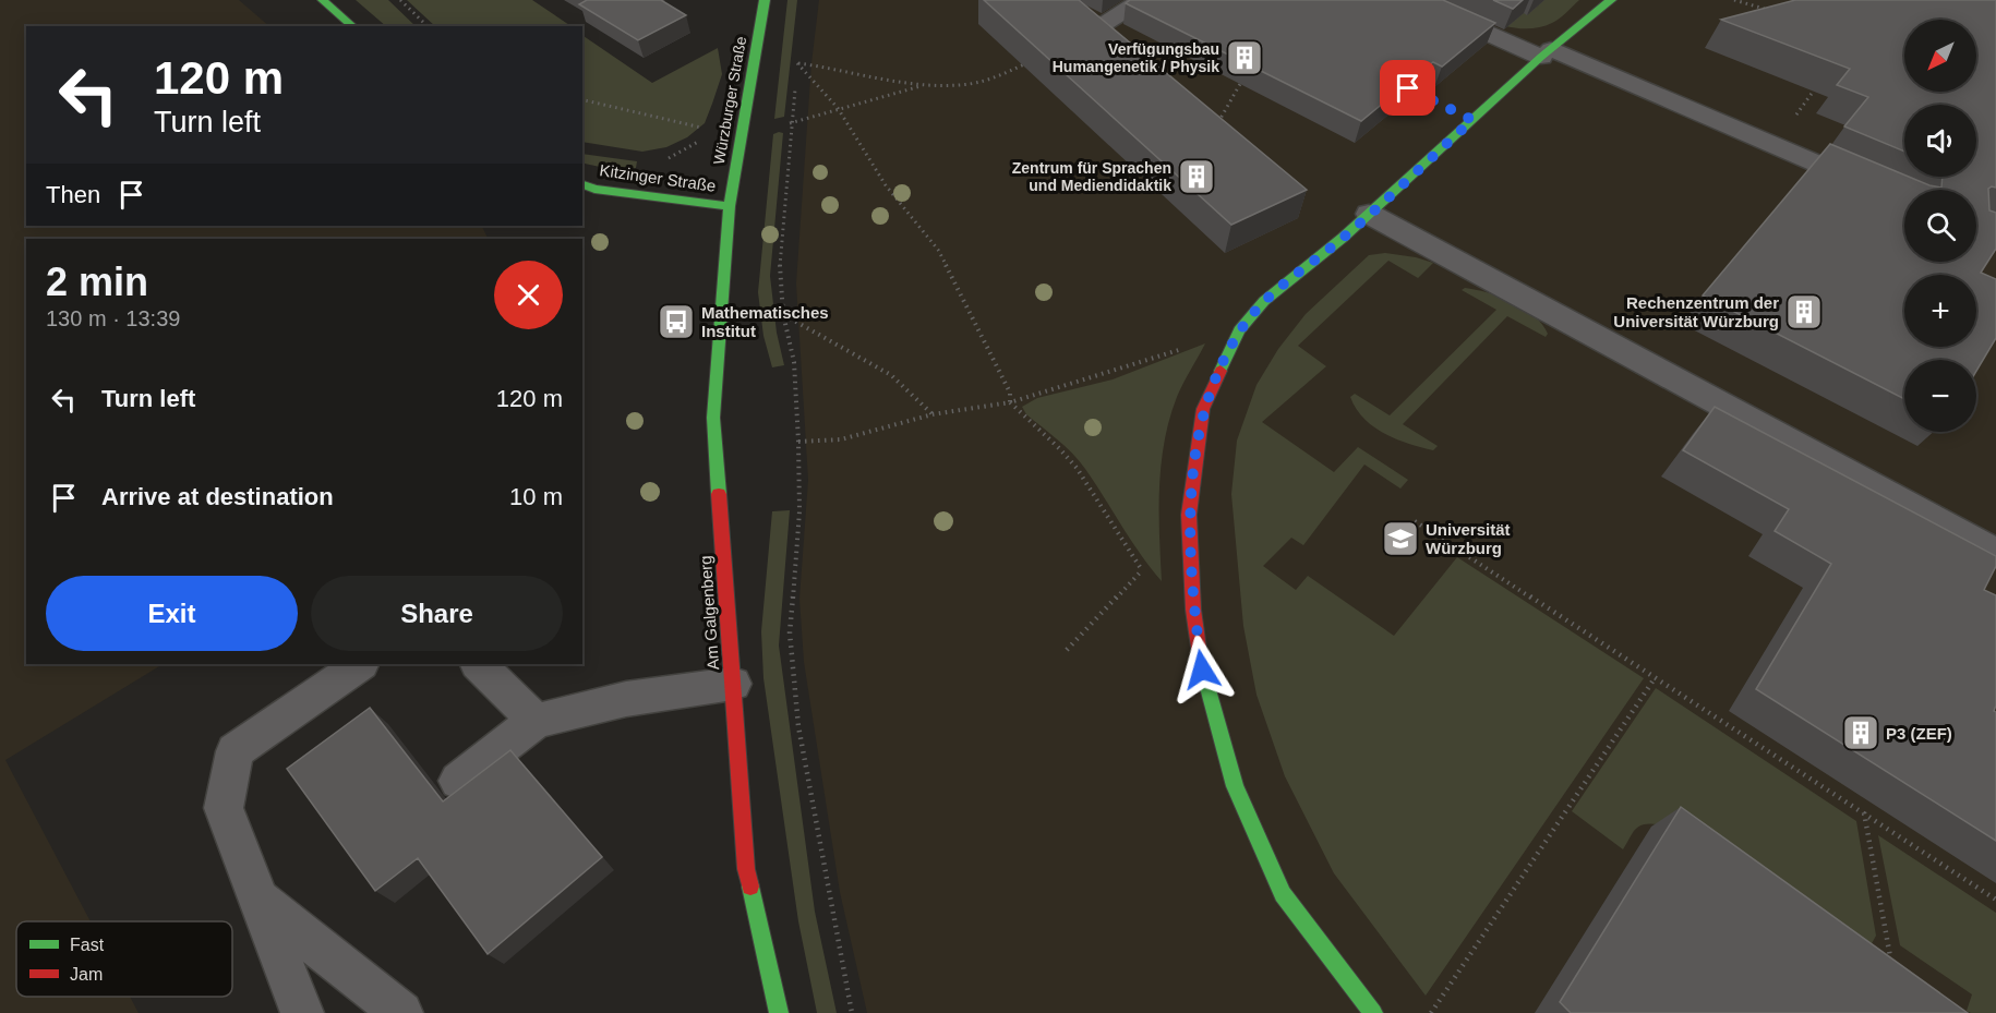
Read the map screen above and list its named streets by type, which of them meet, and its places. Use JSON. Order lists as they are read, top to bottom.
{
  "streets": {
    "street": ["Würzburger Straße", "Kitzinger Straße", "Am Galgenberg"]
  },
  "crossings": [
    ["Würzburger Straße", "Kitzinger Straße"],
    ["Würzburger Straße", "Am Galgenberg"],
    ["Kitzinger Straße", "Am Galgenberg"]
  ],
  "places": {
    "building": [
      "Verfügungsbau Humangenetik / Physik",
      "Zentrum für Sprachen und Mediendidaktik",
      "Rechenzentrum der Universität Würzburg",
      "P3 (ZEF)"
    ],
    "bus stop": ["Mathematisches Institut"],
    "school or university": ["Universität Würzburg"]
  },
  "legend": ["Fast", "Jam"],
  "north": "bottom left",
  "page": {
    "map_buttons": ["+", "−"],
    "turn": ["120 m", "Turn left"],
    "then": "Then",
    "heading": ["2 min", "130 m · 13:39"],
    "list": [
      {
        "name": "Turn left",
        "value": "120 m"
      },
      {
        "name": "Arrive at destination",
        "value": "10 m"
      }
    ],
    "buttons": ["Exit", "Share"]
  }
}
